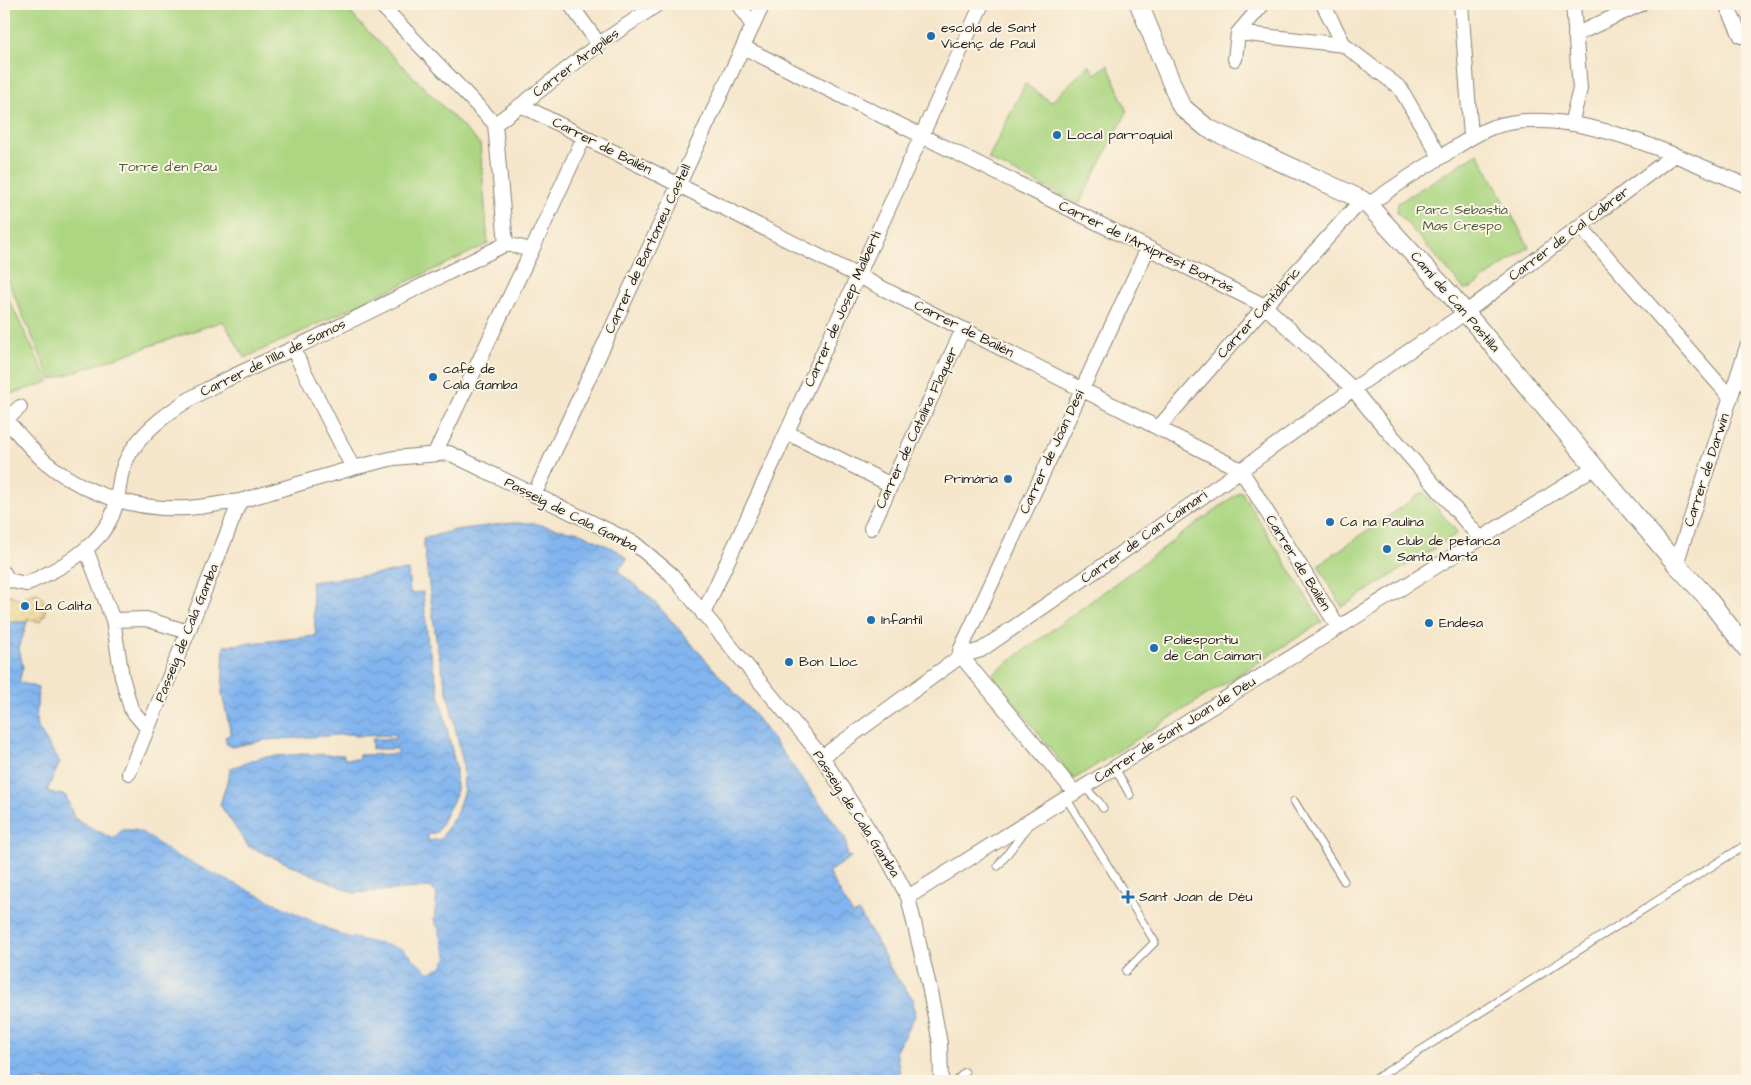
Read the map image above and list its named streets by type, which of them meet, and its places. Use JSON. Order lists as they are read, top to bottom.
{
  "streets": {
    "street": [
      "Carrer Arapiles",
      "Carrer de Bailén",
      "Carrer de Cal Cabrer",
      "Carrer de l'Arxiprest Borràs",
      "Carrer de Bartomeu Castell",
      "Camí de Can Pastilla",
      "Carrer de Josep Malberti",
      "Carrer Cantàbric",
      "Carrer de l'Illa de Samos",
      "Carrer de Catalina Flaquer",
      "Carrer de Joan Desí",
      "Carrer de Darwin",
      "Passeig de Cala Gamba",
      "Carrer de Can Caimari",
      "Carrer de Sant Joan de Déu"
    ]
  },
  "crossings": [
    ["Carrer Arapiles", "Carrer de Bailén"],
    ["Carrer de Bailén", "Carrer de Bartomeu Castell"],
    ["Carrer de Bailén", "Carrer de Josep Malberti"],
    ["Carrer de Bailén", "Carrer Cantàbric"],
    ["Carrer de Bailén", "Carrer de Catalina Flaquer"],
    ["Carrer de Bailén", "Carrer de Joan Desí"],
    ["Carrer de Bailén", "Carrer de Can Caimari"],
    ["Carrer de Bailén", "Carrer de Sant Joan de Déu"],
    ["Carrer de Cal Cabrer", "Camí de Can Pastilla"],
    ["Carrer de Cal Cabrer", "Carrer Cantàbric"],
    ["Carrer de Cal Cabrer", "Carrer de Can Caimari"],
    ["Carrer de l'Arxiprest Borràs", "Carrer de Bartomeu Castell"],
    ["Carrer de l'Arxiprest Borràs", "Carrer de Josep Malberti"],
    ["Carrer de l'Arxiprest Borràs", "Carrer Cantàbric"],
    ["Carrer de l'Arxiprest Borràs", "Carrer de Joan Desí"],
    ["Carrer de l'Arxiprest Borràs", "Carrer de Can Caimari"],
    ["Carrer de l'Arxiprest Borràs", "Carrer de Sant Joan de Déu"],
    ["Carrer de Bartomeu Castell", "Passeig de Cala Gamba"],
    ["Camí de Can Pastilla", "Carrer Cantàbric"],
    ["Camí de Can Pastilla", "Carrer de Darwin"],
    ["Camí de Can Pastilla", "Carrer de Can Caimari"],
    ["Camí de Can Pastilla", "Carrer de Sant Joan de Déu"],
    ["Carrer de Josep Malberti", "Passeig de Cala Gamba"],
    ["Carrer de Joan Desí", "Carrer de Can Caimari"],
    ["Passeig de Cala Gamba", "Carrer de Can Caimari"],
    ["Passeig de Cala Gamba", "Carrer de Sant Joan de Déu"]
  ],
  "parks": ["Torre d'en Pau", "Parc Sebastià Mas Crespo"],
  "places": {
    "other": [
      "escola de Sant Vicenç de Paul",
      "Local parroquial",
      "cafè de Cala Gamba",
      "Primària",
      "Ca na Paulina",
      "club de petanca Santa Marta",
      "La Calita",
      "Infantil",
      "Endesa",
      "Poliesportiu de Can Caimari",
      "Bon Lloc"
    ],
    "health": ["Sant Joan de Déu"]
  }
}
